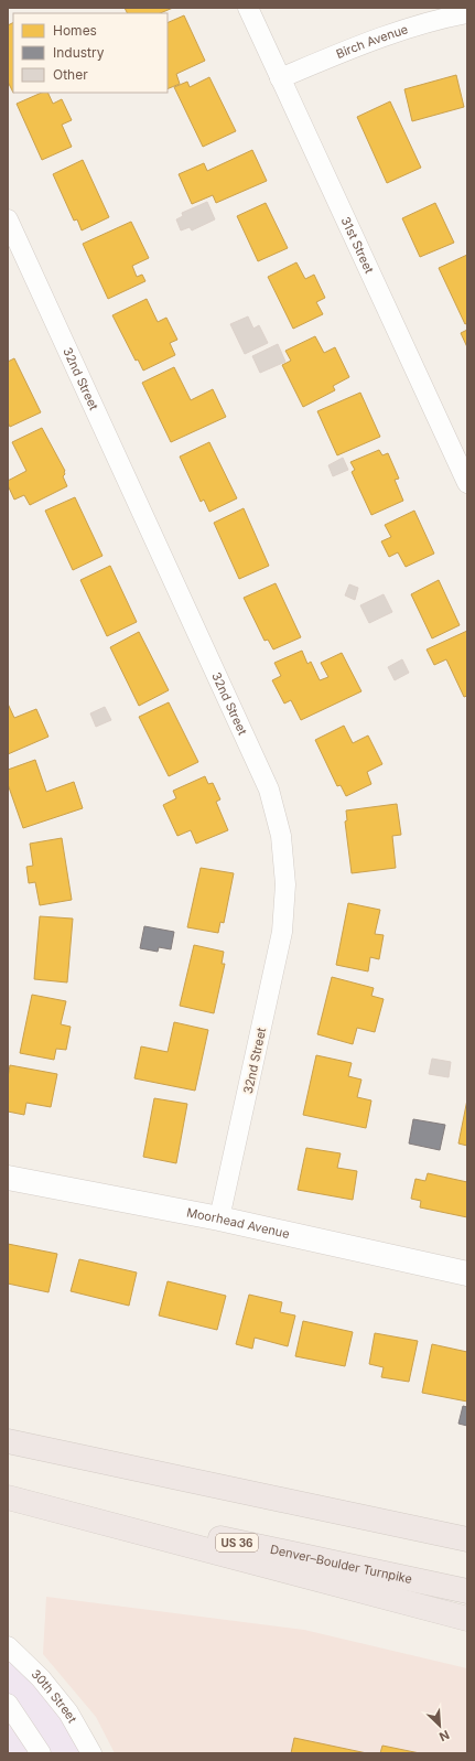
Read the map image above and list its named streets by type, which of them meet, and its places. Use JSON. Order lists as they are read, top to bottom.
{
  "streets": {
    "highway": ["US 36", "Denver–Boulder Turnpike"],
    "street": [
      "Birch Avenue",
      "31st Street",
      "32nd Street",
      "Moorhead Avenue",
      "30th Street"
    ]
  },
  "crossings": [
    ["Birch Avenue", "31st Street"],
    ["32nd Street", "Moorhead Avenue"]
  ],
  "legend": ["Homes", "Industry", "Other"],
  "north": "bottom right"
}
